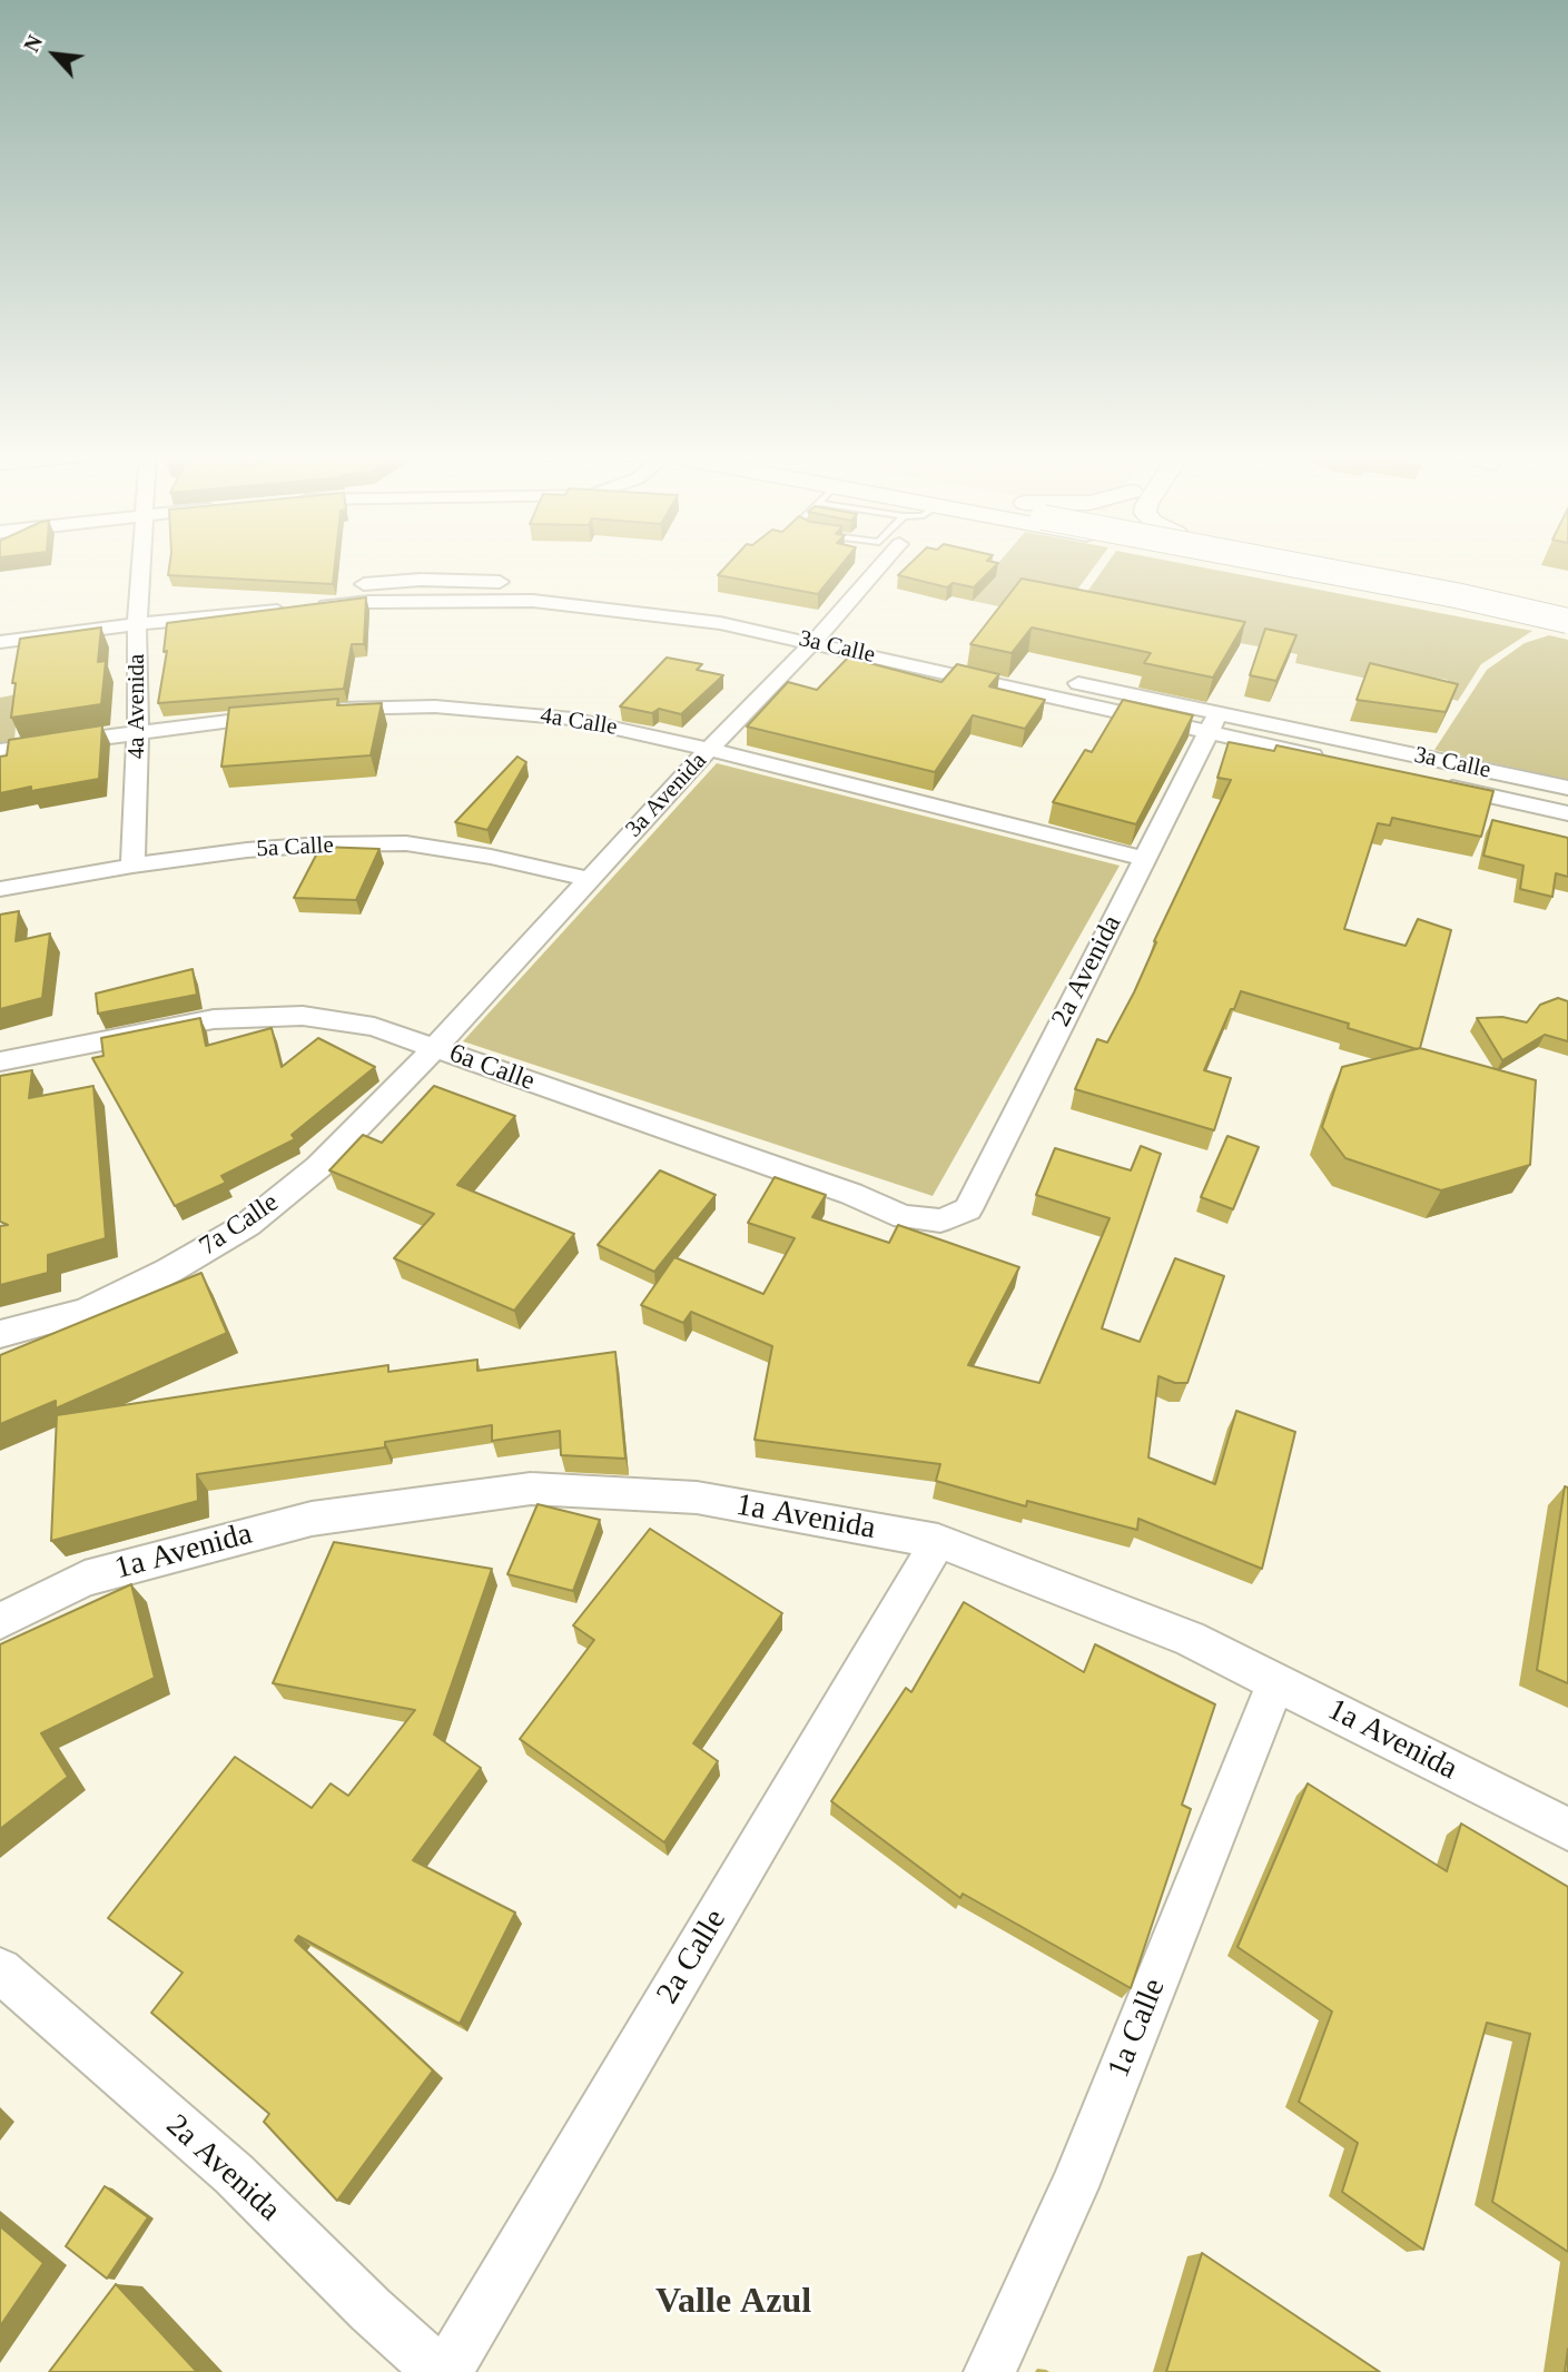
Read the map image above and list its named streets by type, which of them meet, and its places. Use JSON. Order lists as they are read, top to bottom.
{
  "streets": {
    "street": [
      "3a Calle",
      "4a Avenida",
      "4a Calle",
      "3a Avenida",
      "5a Calle",
      "2a Avenida",
      "6a Calle",
      "7a Calle",
      "1a Avenida",
      "2a Calle",
      "1a Calle"
    ]
  },
  "crossings": [
    ["3a Calle", "4a Avenida"],
    ["3a Calle", "3a Avenida"],
    ["3a Calle", "2a Avenida"],
    ["4a Avenida", "5a Calle"],
    ["4a Calle", "3a Avenida"],
    ["4a Calle", "2a Avenida"],
    ["3a Avenida", "5a Calle"],
    ["3a Avenida", "6a Calle"],
    ["3a Avenida", "7a Calle"],
    ["2a Avenida", "6a Calle"],
    ["2a Avenida", "2a Calle"],
    ["6a Calle", "7a Calle"],
    ["1a Avenida", "2a Calle"],
    ["1a Avenida", "1a Calle"]
  ],
  "districts": ["Valle Azul"],
  "north": "top left"
}
